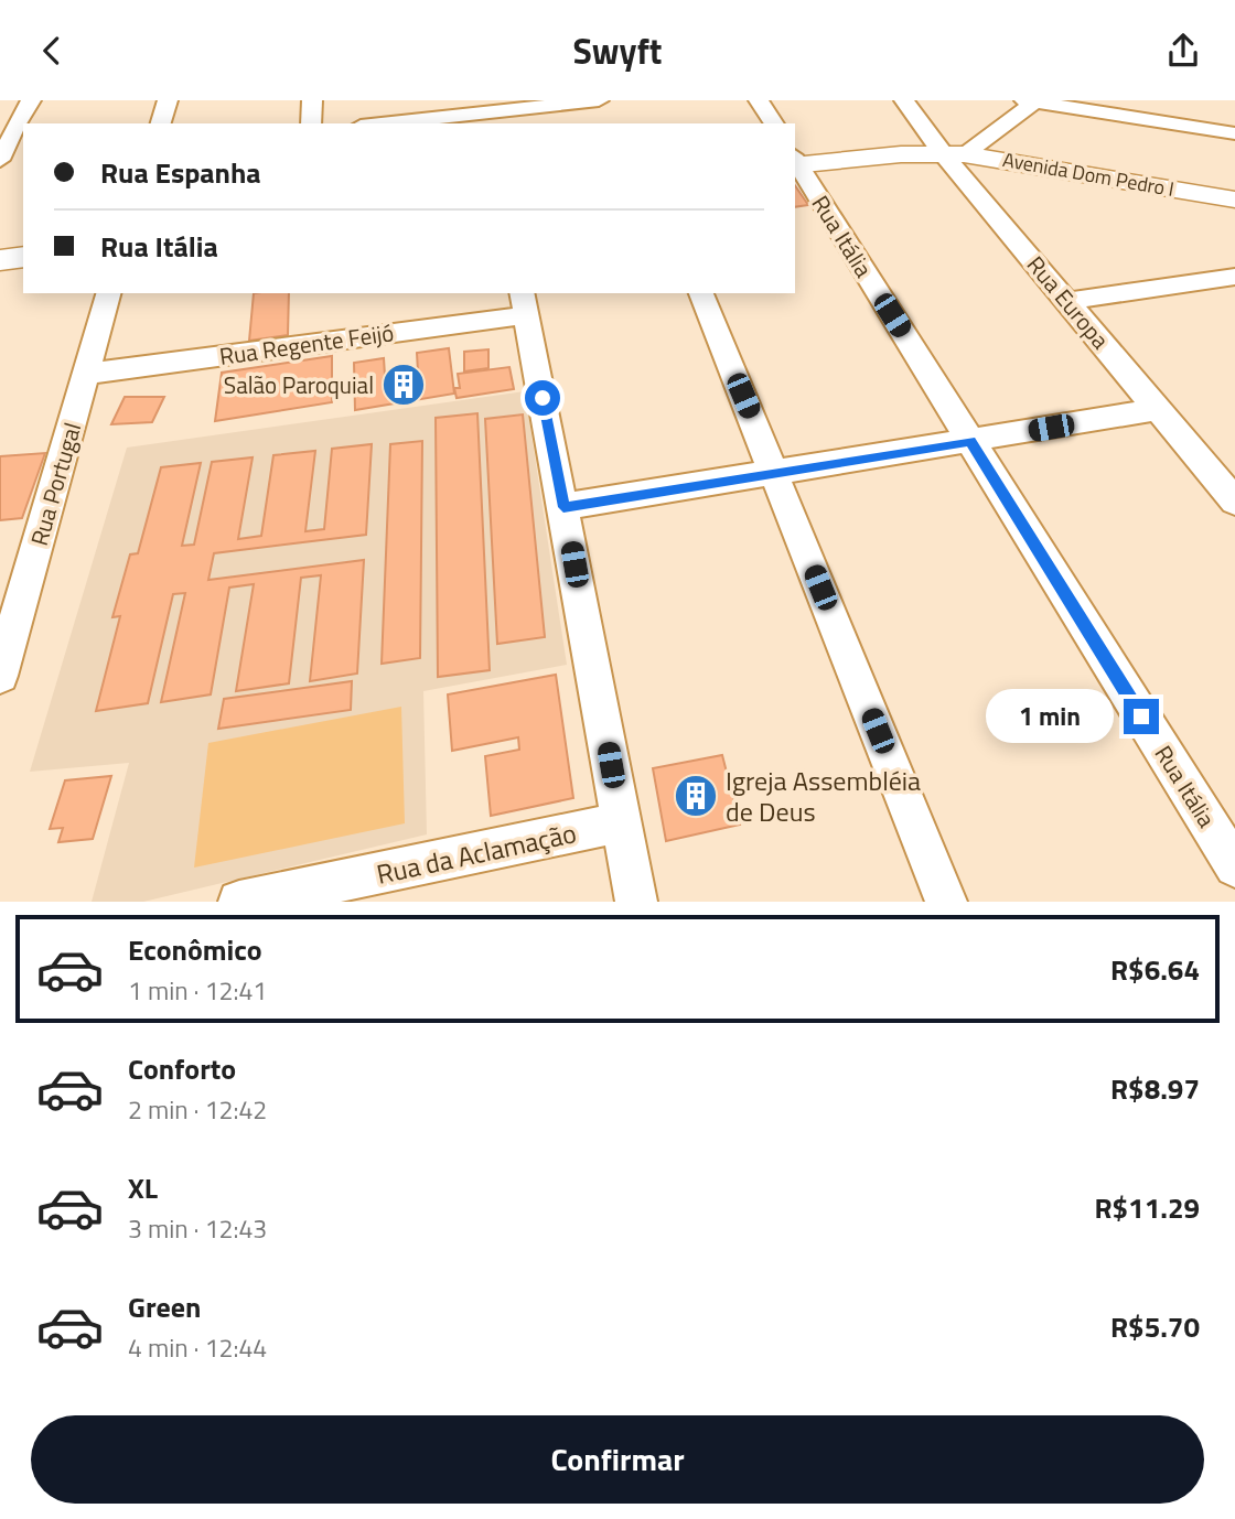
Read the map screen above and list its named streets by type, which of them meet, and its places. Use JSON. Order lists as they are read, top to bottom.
{
  "streets": {
    "street": [
      "Avenida Dom Pedro I",
      "Rua Itália",
      "Rua Europa",
      "Rua Regente Feijó",
      "Rua Portugal",
      "Rua da Aclamação"
    ]
  },
  "crossings": [
    ["Avenida Dom Pedro I", "Rua Itália"],
    ["Avenida Dom Pedro I", "Rua Europa"],
    ["Rua Regente Feijó", "Rua Portugal"]
  ],
  "places": {
    "building": ["Salão Paroquial", "Igreja Assembléia de Deus"]
  },
  "page": {
    "header": "Swyft",
    "banner": ["Rua Espanha", "Rua Itália"],
    "bubble": "1 min",
    "list": [
      {
        "name": "Econômico",
        "note": "1 min · 12:41",
        "value": "R$6.64"
      },
      {
        "name": "Conforto",
        "note": "2 min · 12:42",
        "value": "R$8.97"
      },
      {
        "name": "XL",
        "note": "3 min · 12:43",
        "value": "R$11.29"
      },
      {
        "name": "Green",
        "note": "4 min · 12:44",
        "value": "R$5.70"
      }
    ],
    "buttons": "Confirmar"
  }
}
